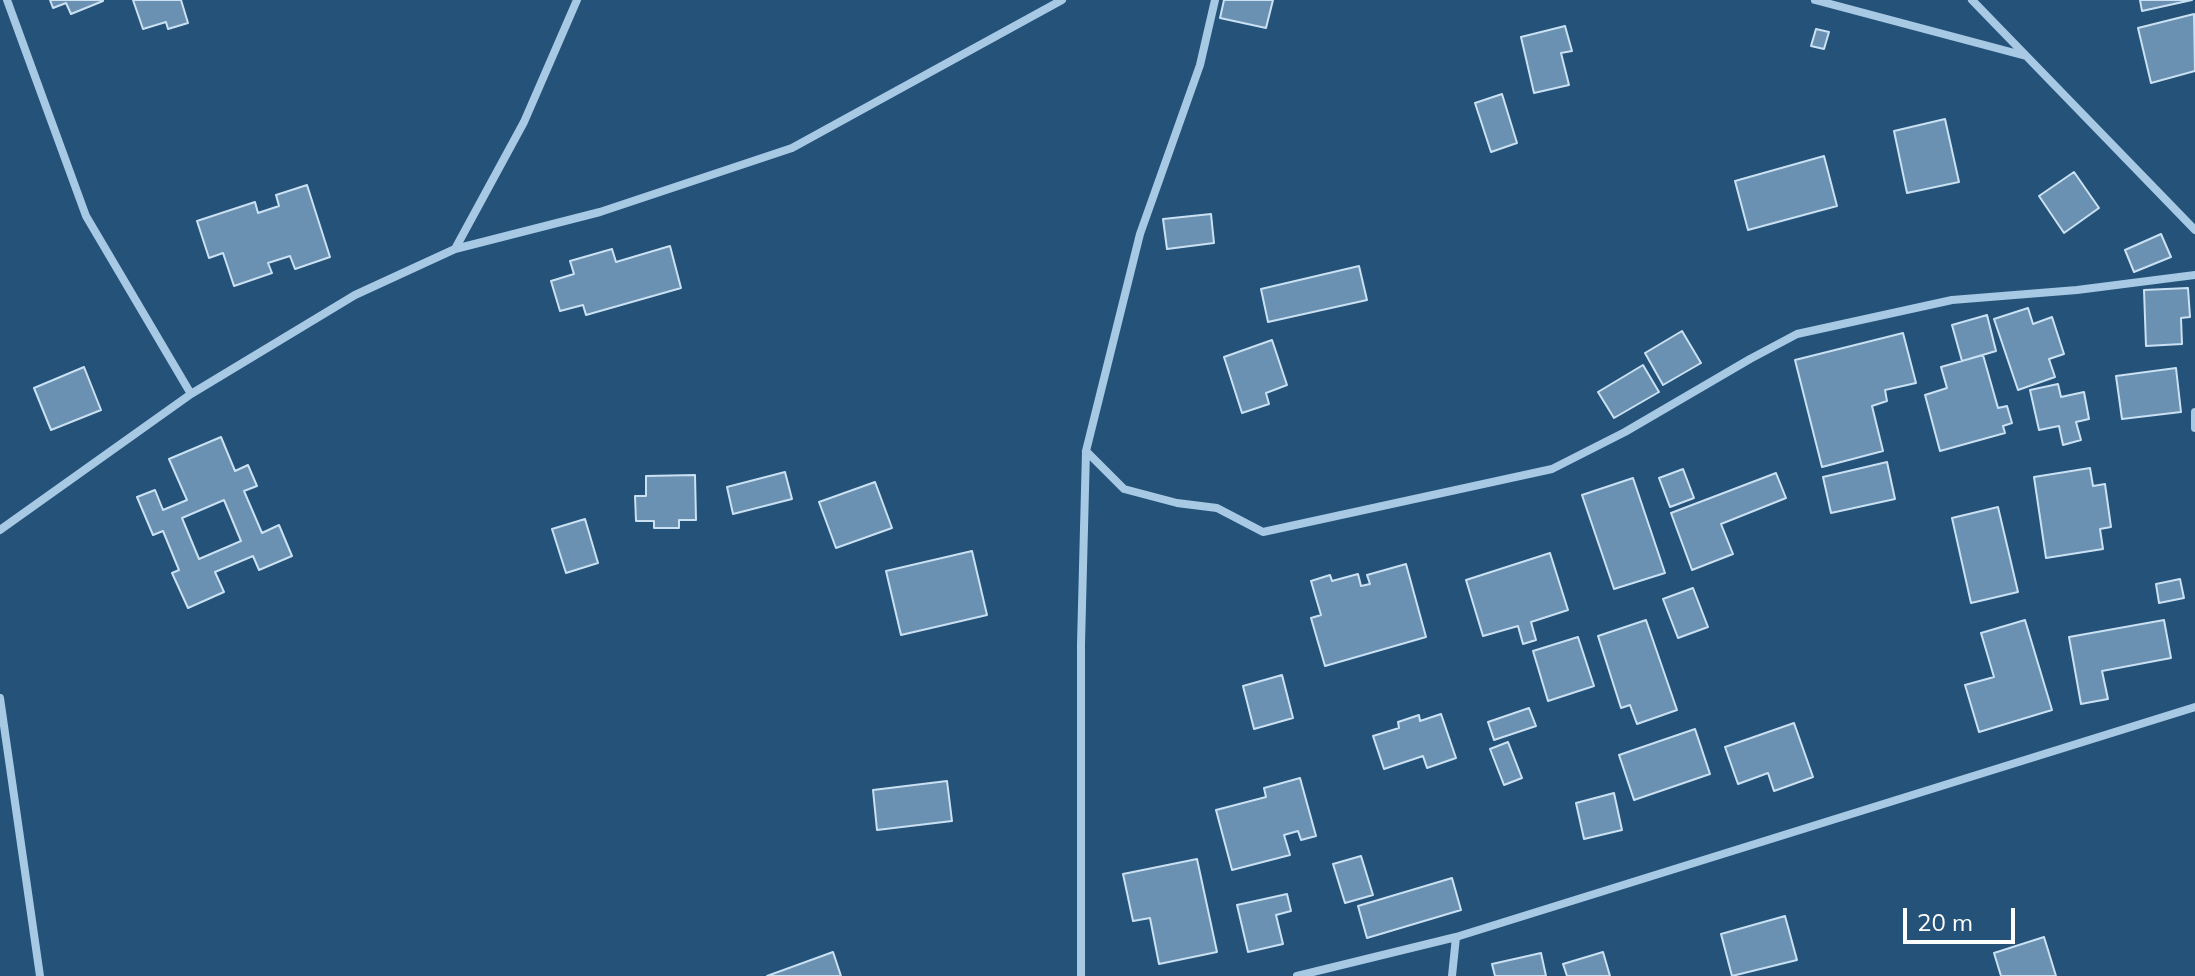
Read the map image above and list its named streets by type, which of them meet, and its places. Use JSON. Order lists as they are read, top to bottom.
{
  "scale_bar": "20 m"
}
